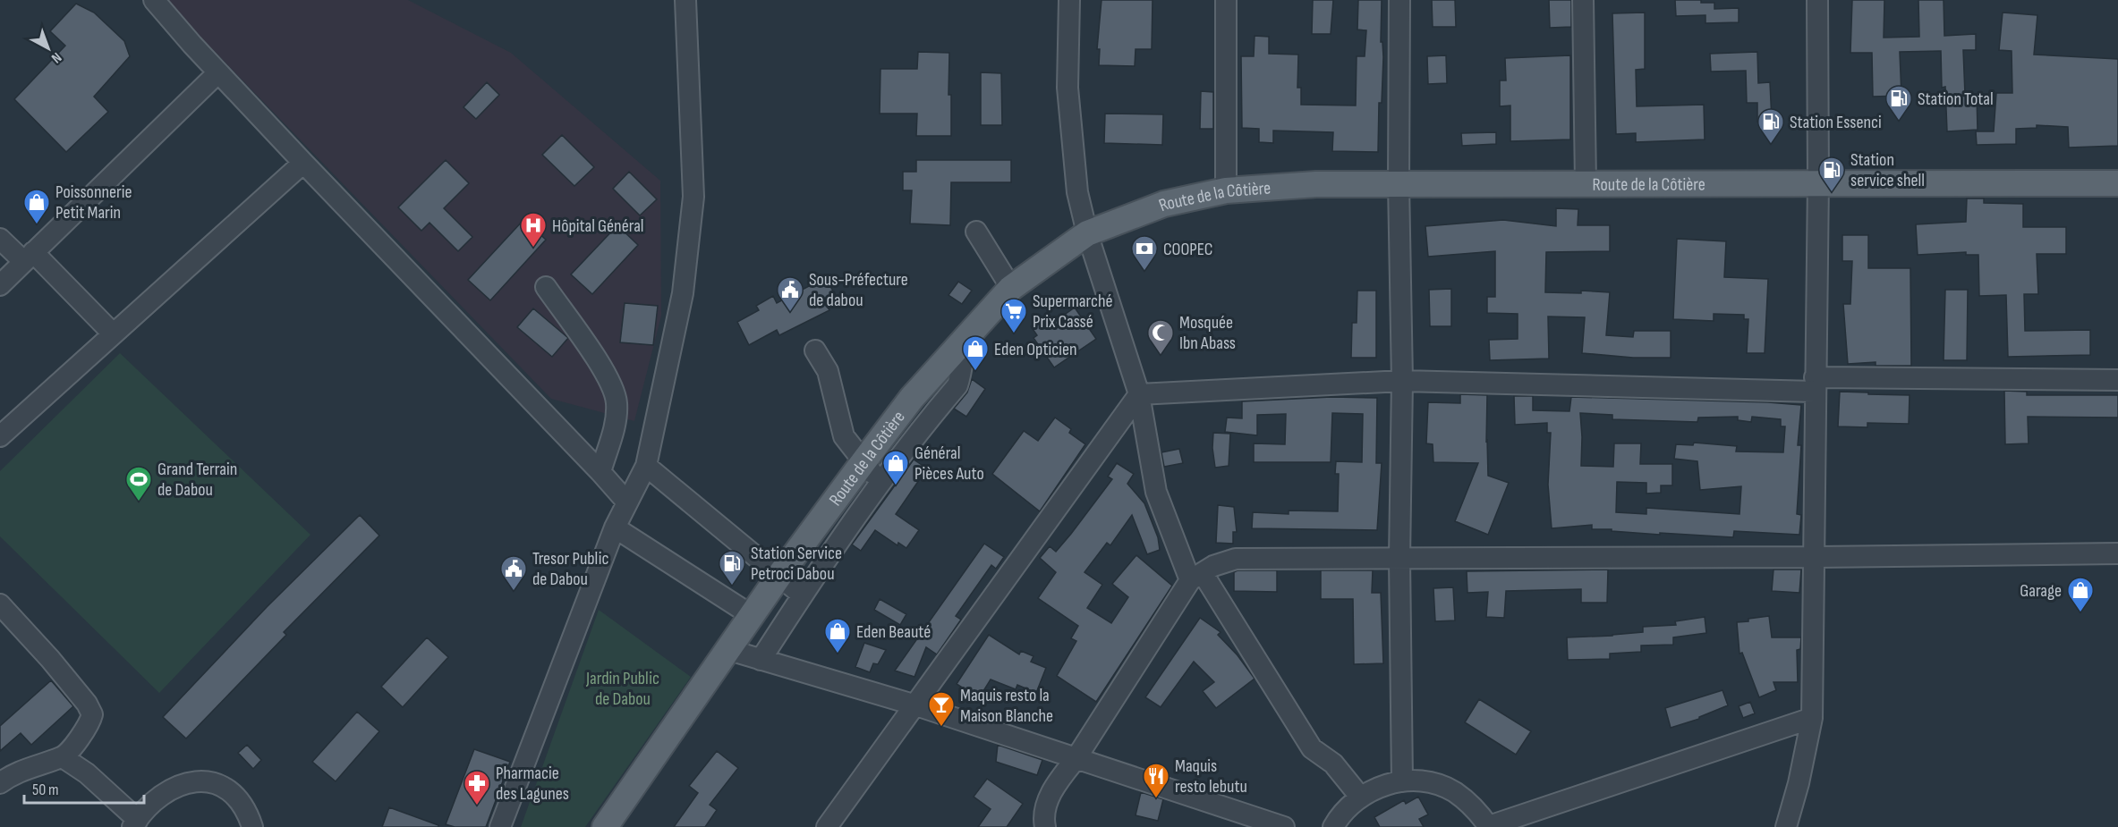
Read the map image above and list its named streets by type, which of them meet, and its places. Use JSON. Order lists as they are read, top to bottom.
{
  "streets": {
    "main road": ["Route de la Côtière"]
  },
  "parks": ["Jardin Public de Dabou"],
  "places": {
    "fuel station": [
      "Station Total",
      "Station Essenci",
      "Station service shell",
      "Station Service Petroci Dabou"
    ],
    "shop": [
      "Poissonnerie Petit Marin",
      "Eden Opticien",
      "Général Pièces Auto",
      "Garage",
      "Eden Beauté"
    ],
    "hospital": ["Hôpital Général"],
    "bank": ["COOPEC"],
    "public building": ["Sous-Préfecture de dabou", "Tresor Public de Dabou"],
    "supermarket": ["Supermarché Prix Cassé"],
    "mosque": ["Mosquée Ibn Abass"],
    "sports": ["Grand Terrain de Dabou"],
    "bar": ["Maquis resto la Maison Blanche"],
    "restaurant": ["Maquis resto lebutu"],
    "pharmacy": ["Pharmacie des Lagunes"]
  },
  "scale_bar": "50 m",
  "north": "bottom right"
}
